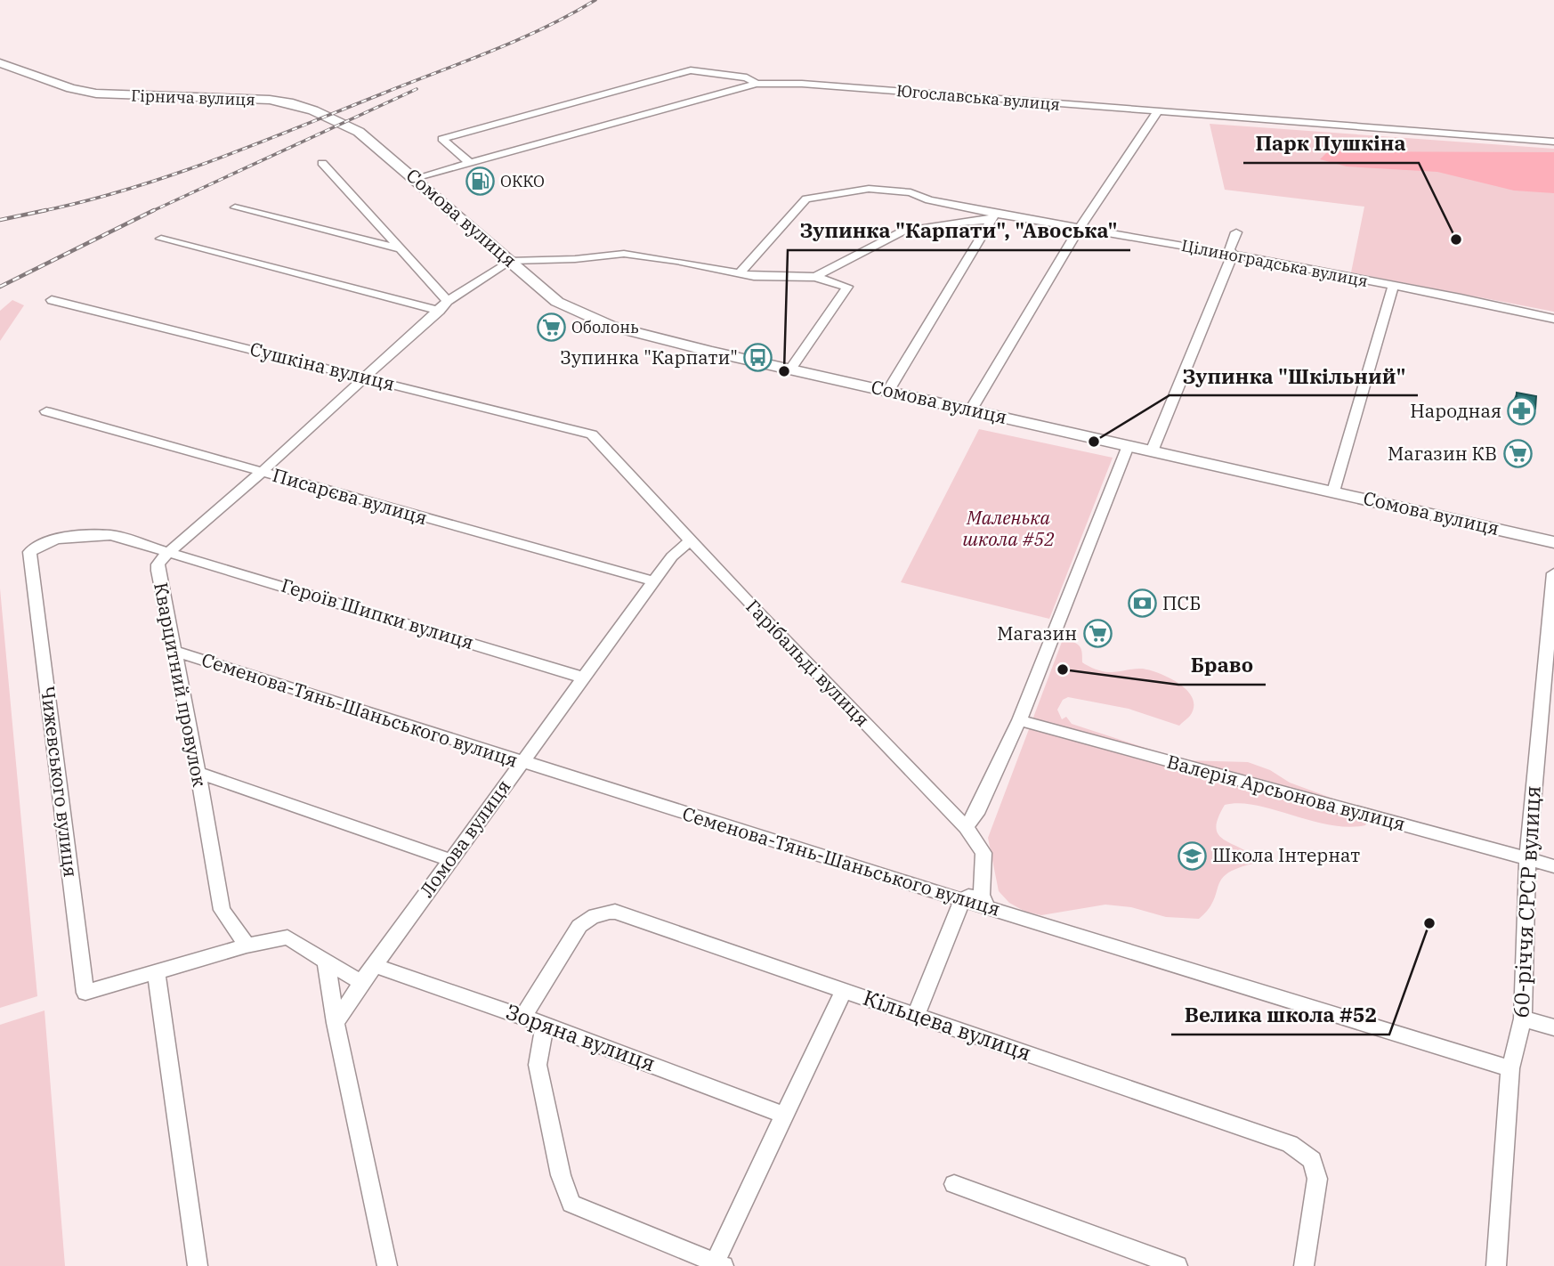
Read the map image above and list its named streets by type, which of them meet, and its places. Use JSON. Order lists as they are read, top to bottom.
{
  "streets": {
    "main road": ["Гірнича вулиця", "Сомова вулиця"],
    "street": [
      "Югославська вулиця",
      "Цілиноградська вулиця",
      "Сушкіна вулиця",
      "Писарєва вулиця",
      "Героїв Шипки вулиця",
      "Гарібальді вулиця",
      "Кварцитний провулок",
      "Семенова-Тянь-Шаньського вулиця",
      "Чижевського вулиця",
      "Валерія Арсьонова вулиця",
      "Ломова вулиця",
      "60-річчя СРСР вулиця",
      "Кільцева вулиця",
      "Зоряна вулиця"
    ]
  },
  "crossings": [
    ["Гірнича вулиця", "Сомова вулиця"],
    ["Югославська вулиця", "Сомова вулиця"],
    ["Сомова вулиця", "Кварцитний провулок"],
    ["Сушкіна вулиця", "Гарібальді вулиця"],
    ["Сушкіна вулиця", "Кварцитний провулок"],
    ["Писарєва вулиця", "Кварцитний провулок"],
    ["Писарєва вулиця", "Ломова вулиця"],
    ["Героїв Шипки вулиця", "Кварцитний провулок"],
    ["Героїв Шипки вулиця", "Чижевського вулиця"],
    ["Героїв Шипки вулиця", "Ломова вулиця"],
    ["Гарібальді вулиця", "Семенова-Тянь-Шаньського вулиця"],
    ["Гарібальді вулиця", "Ломова вулиця"],
    ["Кварцитний провулок", "Семенова-Тянь-Шаньського вулиця"],
    ["Кварцитний провулок", "Чижевського вулиця"],
    ["Семенова-Тянь-Шаньського вулиця", "Ломова вулиця"],
    ["Семенова-Тянь-Шаньського вулиця", "60-річчя СРСР вулиця"],
    ["Валерія Арсьонова вулиця", "60-річчя СРСР вулиця"],
    ["Ломова вулиця", "Зоряна вулиця"],
    ["Кільцева вулиця", "Зоряна вулиця"]
  ],
  "parks": ["Маленька школа #52"],
  "places": {
    "fuel station": ["ОККО"],
    "other": [
      "Парк Пушкіна",
      "Зупинка \"Карпати\", \"Авоська\"",
      "Зупинка \"Шкільний\"",
      "Браво",
      "Велика школа #52"
    ],
    "supermarket": ["Оболонь", "Магазин КВ", "Магазин"],
    "bus stop": ["Зупинка \"Карпати\""],
    "pharmacy": ["Народная"],
    "bank": ["ПСБ"],
    "school or university": ["Школа Інтернат"]
  }
}
